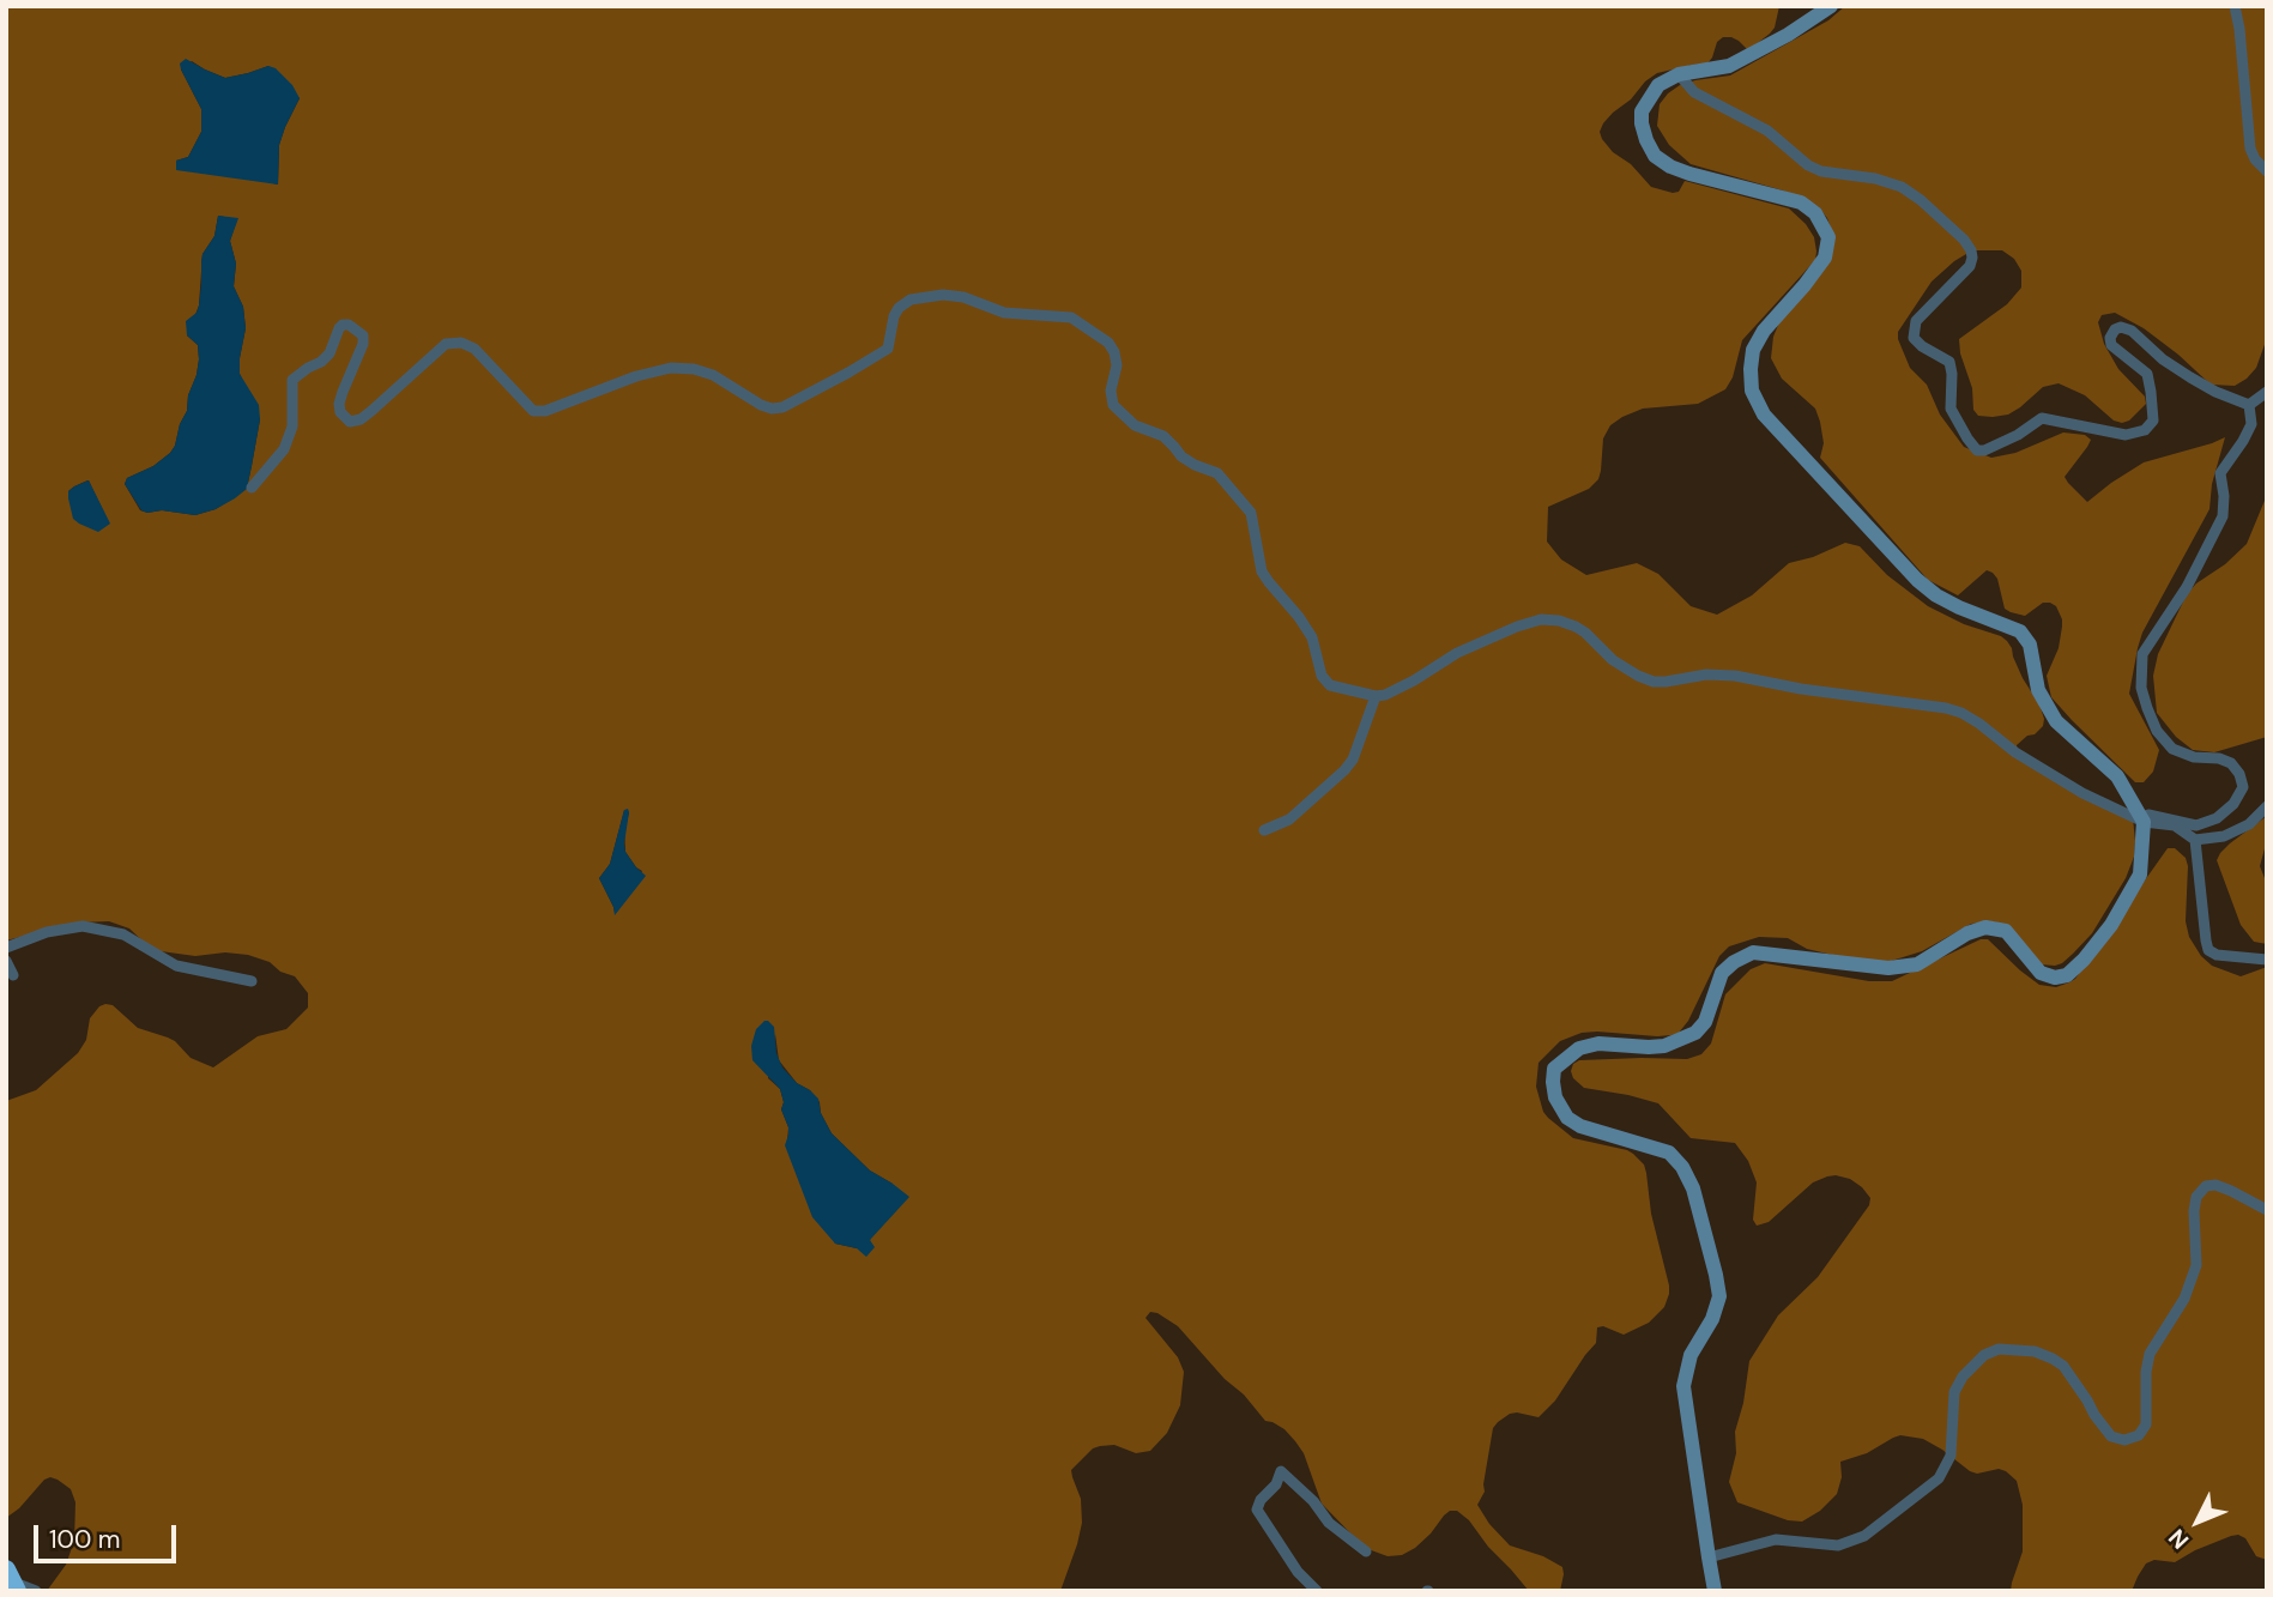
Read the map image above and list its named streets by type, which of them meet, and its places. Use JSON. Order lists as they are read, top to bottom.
{
  "scale_bar": "100 m",
  "north": "bottom left"
}
